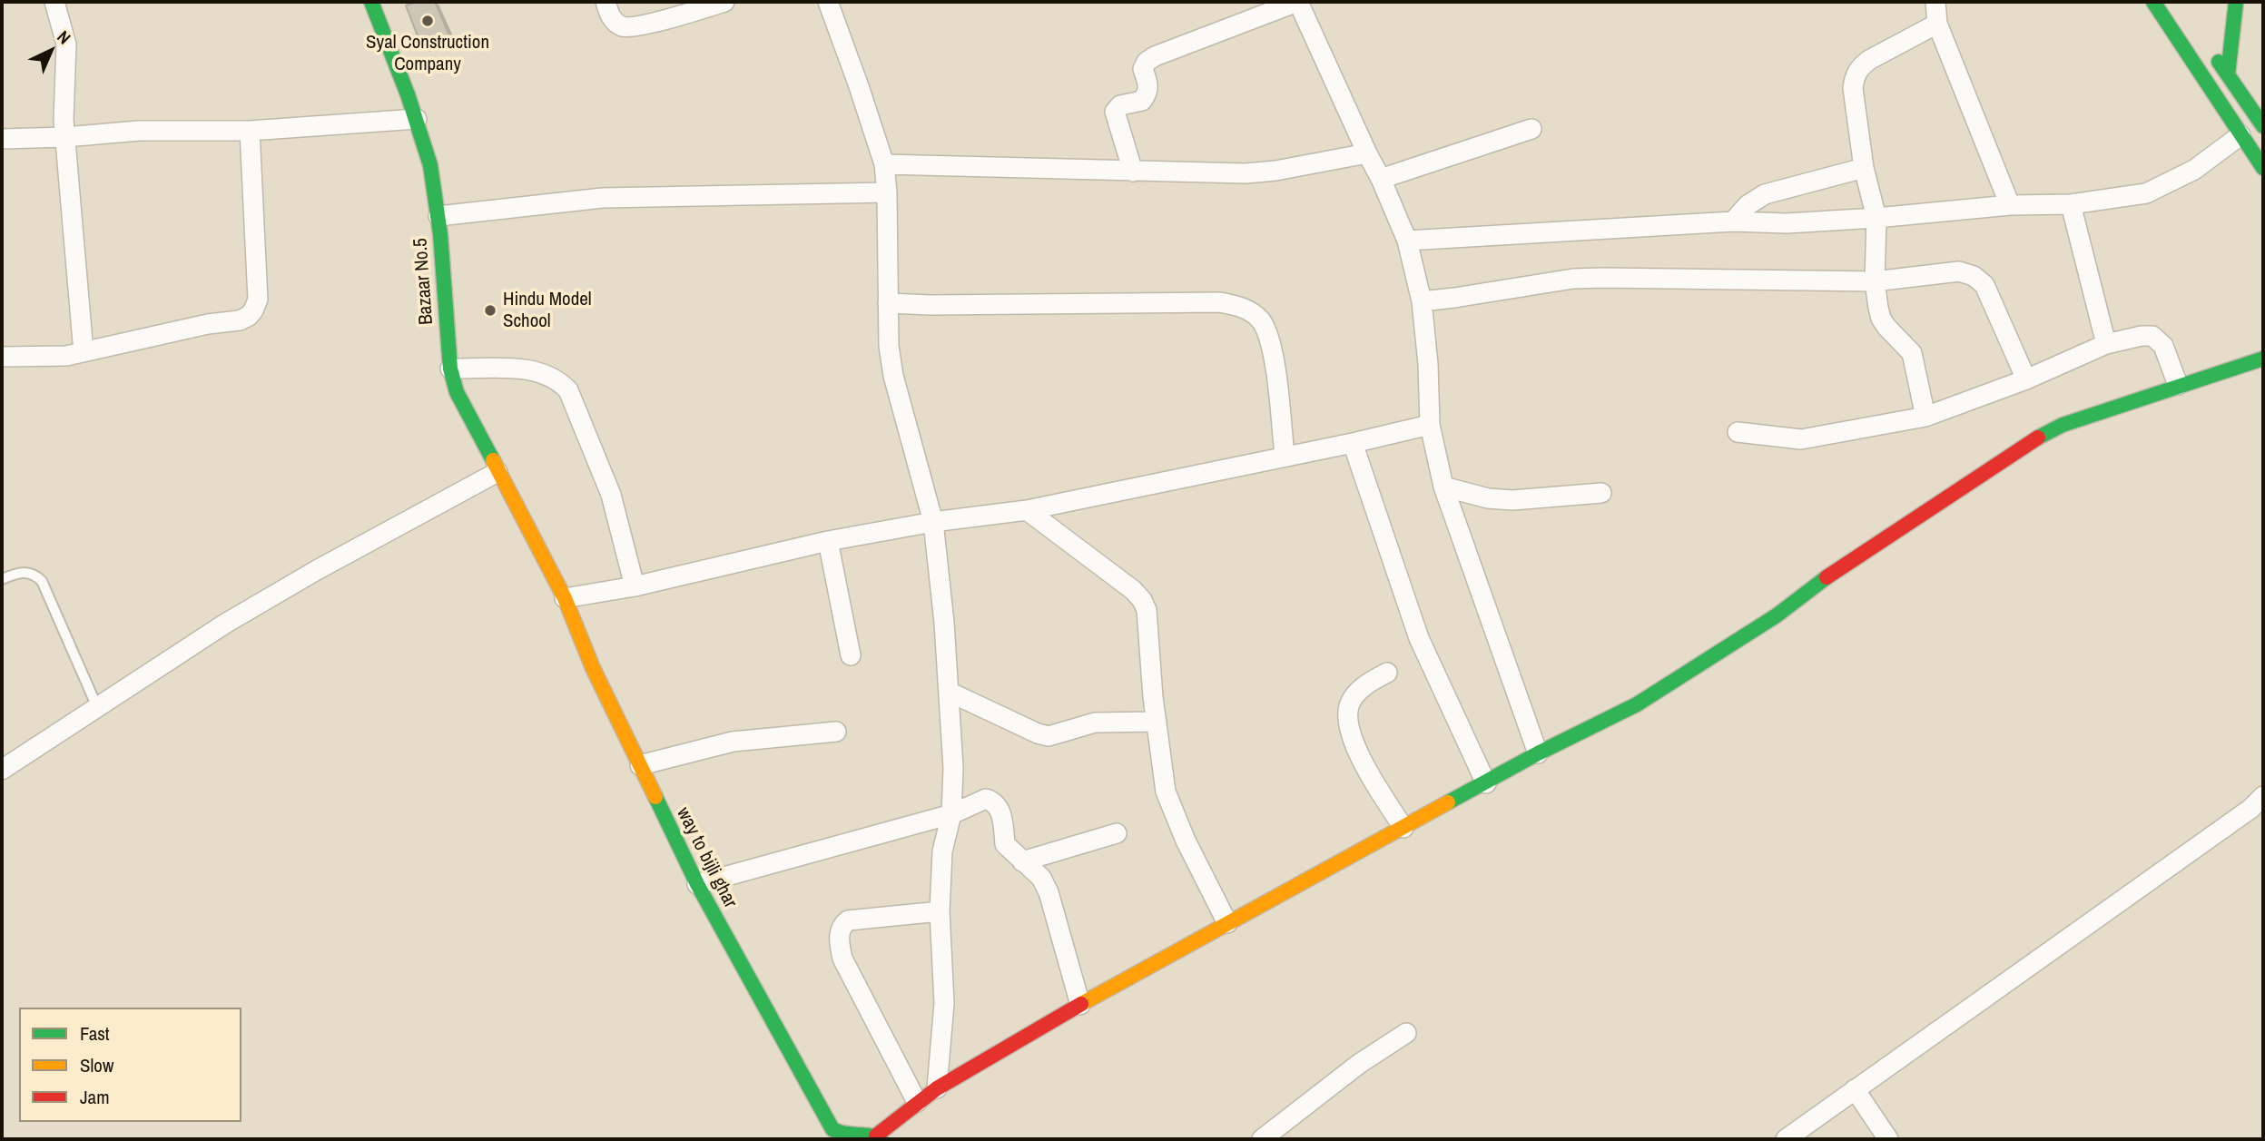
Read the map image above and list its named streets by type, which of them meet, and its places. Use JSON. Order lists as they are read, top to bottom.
{
  "streets": {
    "main road": ["Bazaar No.5", "way to bijli ghar"]
  },
  "crossings": [
    ["Bazaar No.5", "way to bijli ghar"]
  ],
  "places": ["Syal Construction Company", "Hindu Model School"],
  "legend": ["Fast", "Slow", "Jam"],
  "north": "top right"
}
